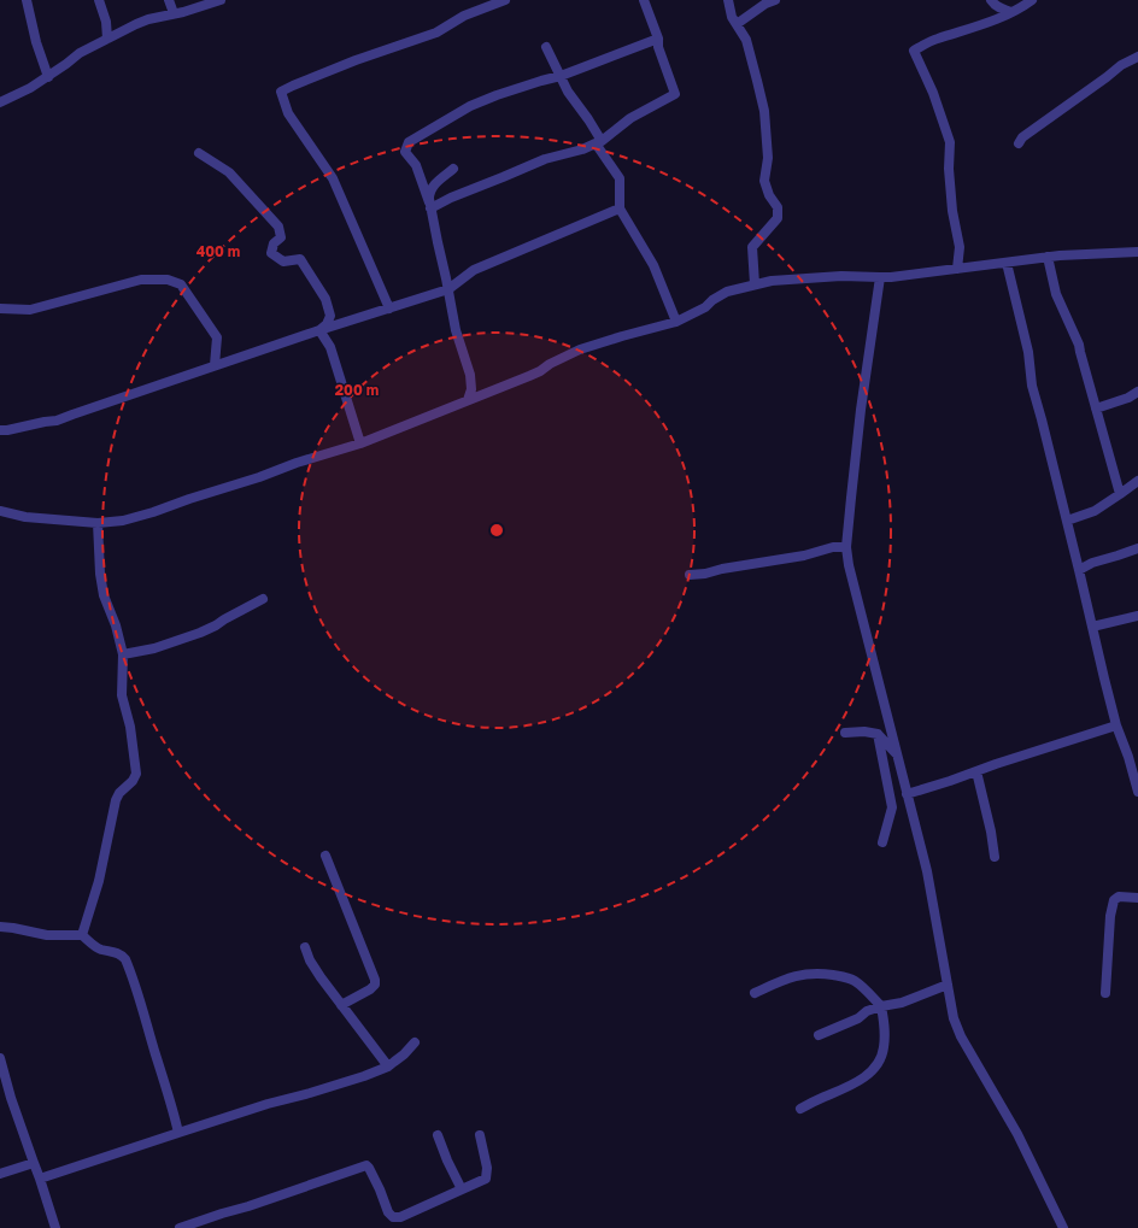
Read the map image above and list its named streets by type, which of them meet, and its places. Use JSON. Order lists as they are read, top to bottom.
{
  "rings": ["400 m", "200 m"]
}
